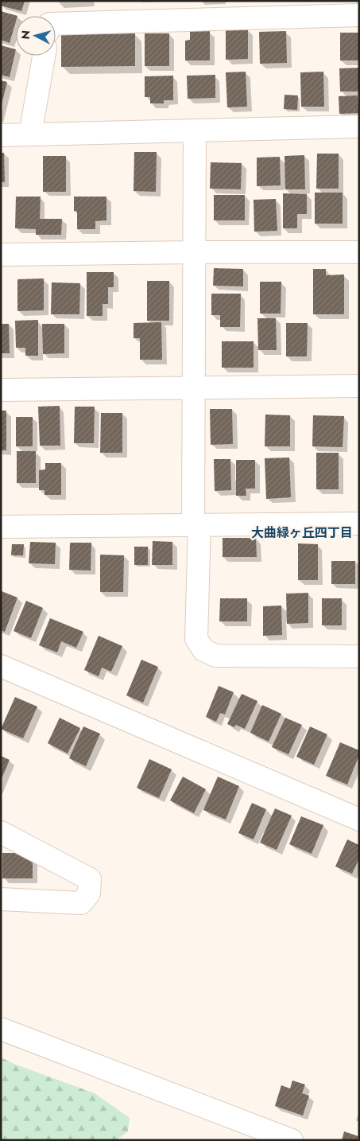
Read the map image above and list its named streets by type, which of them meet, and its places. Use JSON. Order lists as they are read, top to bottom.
{
  "districts": ["大曲緑ヶ丘四丁目"],
  "north": "left"
}
